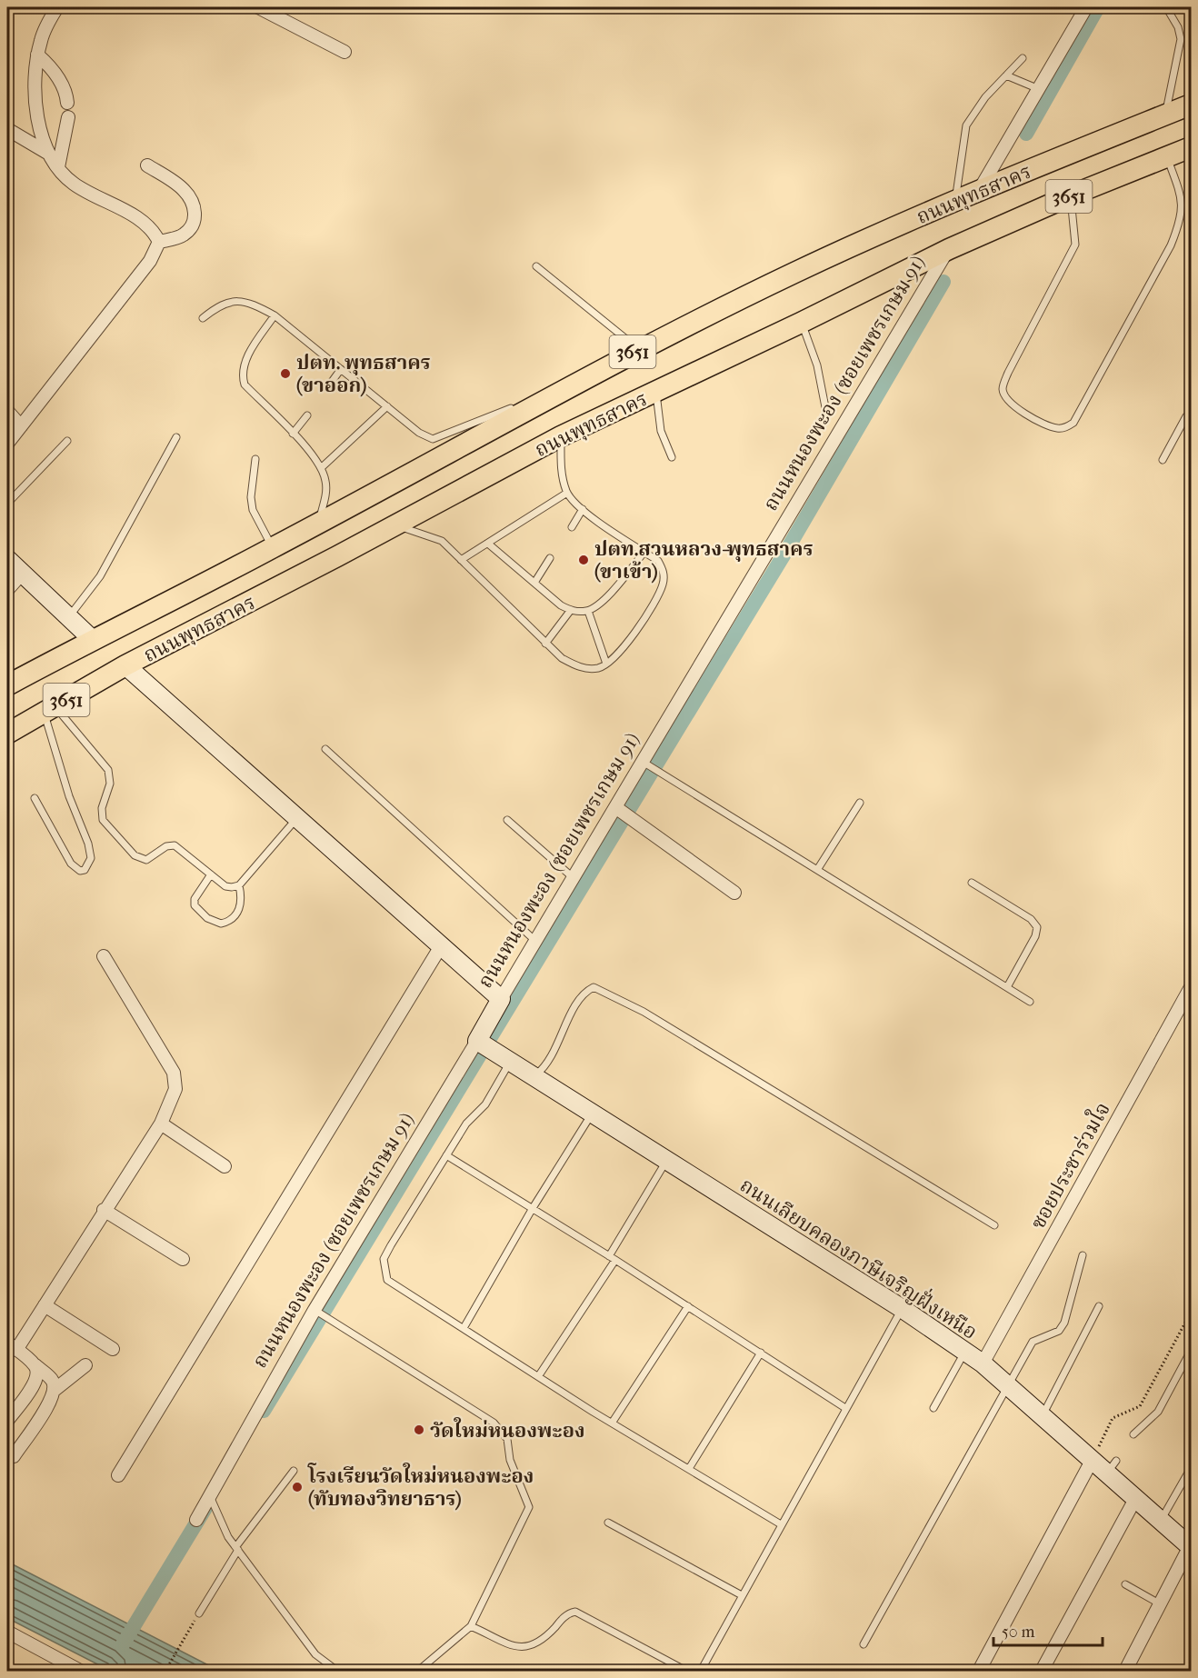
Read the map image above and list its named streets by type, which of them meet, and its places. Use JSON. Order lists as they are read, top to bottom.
{
  "streets": {
    "main road": [
      "ถนนพุทธสาคร",
      "3651",
      "ถนนหนองพะอง (ซอยเพชรเกษม 91)",
      "ถนนเลียบคลองภาษีเจริญฝั่งเหนือ"
    ],
    "street": ["ซอยประชาร่วมใจ"]
  },
  "crossings": [
    ["ถนนพุทธสาคร", "ถนนหนองพะอง (ซอยเพชรเกษม 91)"],
    ["ถนนหนองพะอง (ซอยเพชรเกษม 91)", "ถนนเลียบคลองภาษีเจริญฝั่งเหนือ"],
    ["ซอยประชาร่วมใจ", "ถนนเลียบคลองภาษีเจริญฝั่งเหนือ"]
  ],
  "places": [
    "ปตท. พุทธสาคร (ขาออก)",
    "ปตท.สวนหลวง-พุทธสาคร (ขาเข้า)",
    "วัดใหม่หนองพะอง",
    "โรงเรียนวัดใหม่หนองพะอง (ทับทองวิทยาธาร)"
  ],
  "scale_bar": "50 m"
}
